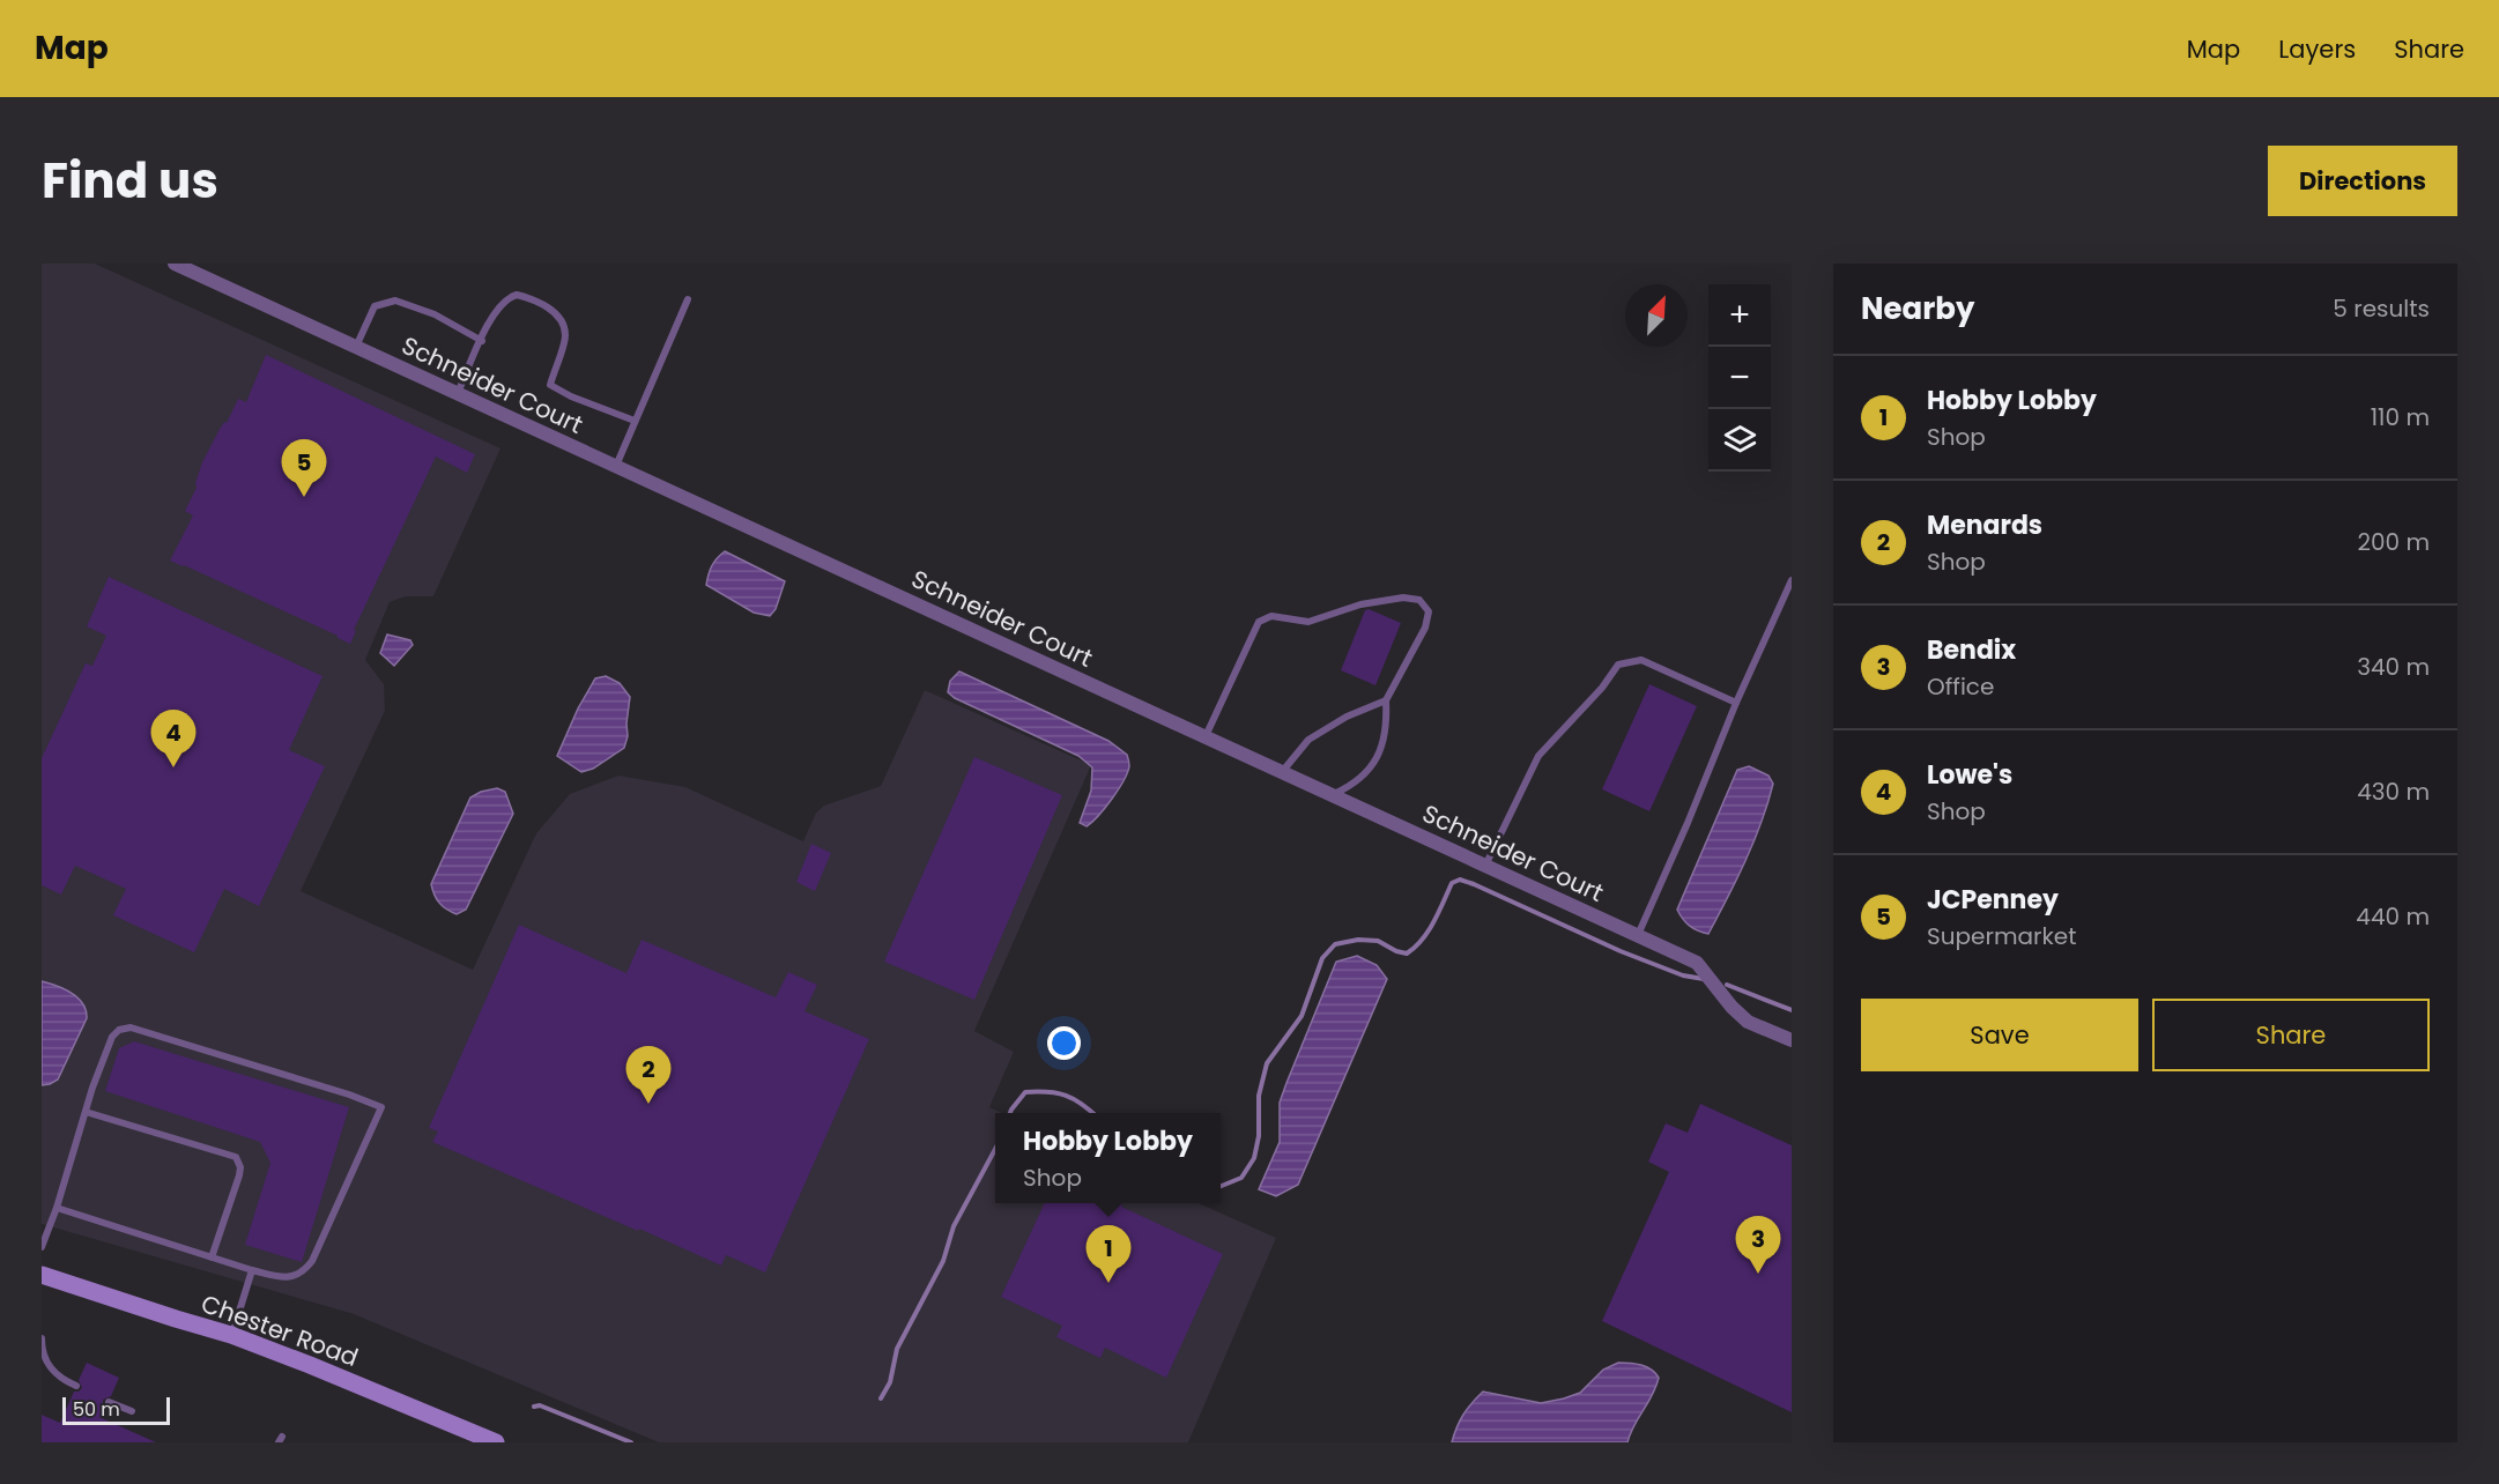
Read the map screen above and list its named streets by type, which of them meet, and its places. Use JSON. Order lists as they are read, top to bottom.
{
  "streets": {
    "street": ["Schneider Court", "Chester Road"]
  },
  "scale_bar": "50 m",
  "north": "top right",
  "page": {
    "header": "Map",
    "nav": ["Map", "Layers", "Share"],
    "title": "Find us",
    "buttons": [
      "Directions",
      ["Save", "Share"]
    ],
    "heading": ["Nearby", "5 results"],
    "map_buttons": ["+", "−"],
    "list": [
      {
        "mark": "1",
        "name": "Hobby Lobby",
        "note": "Shop",
        "value": "110 m"
      },
      {
        "mark": "2",
        "name": "Menards",
        "note": "Shop",
        "value": "200 m"
      },
      {
        "mark": "3",
        "name": "Bendix",
        "note": "Office",
        "value": "340 m"
      },
      {
        "mark": "4",
        "name": "Lowe's",
        "note": "Shop",
        "value": "430 m"
      },
      {
        "mark": "5",
        "name": "JCPenney",
        "note": "Supermarket",
        "value": "440 m"
      }
    ],
    "pins": [
      "5",
      "4",
      "2",
      "3",
      "1"
    ],
    "popup": ["Hobby Lobby", "Shop"],
    "scale": "50 m"
  }
}
